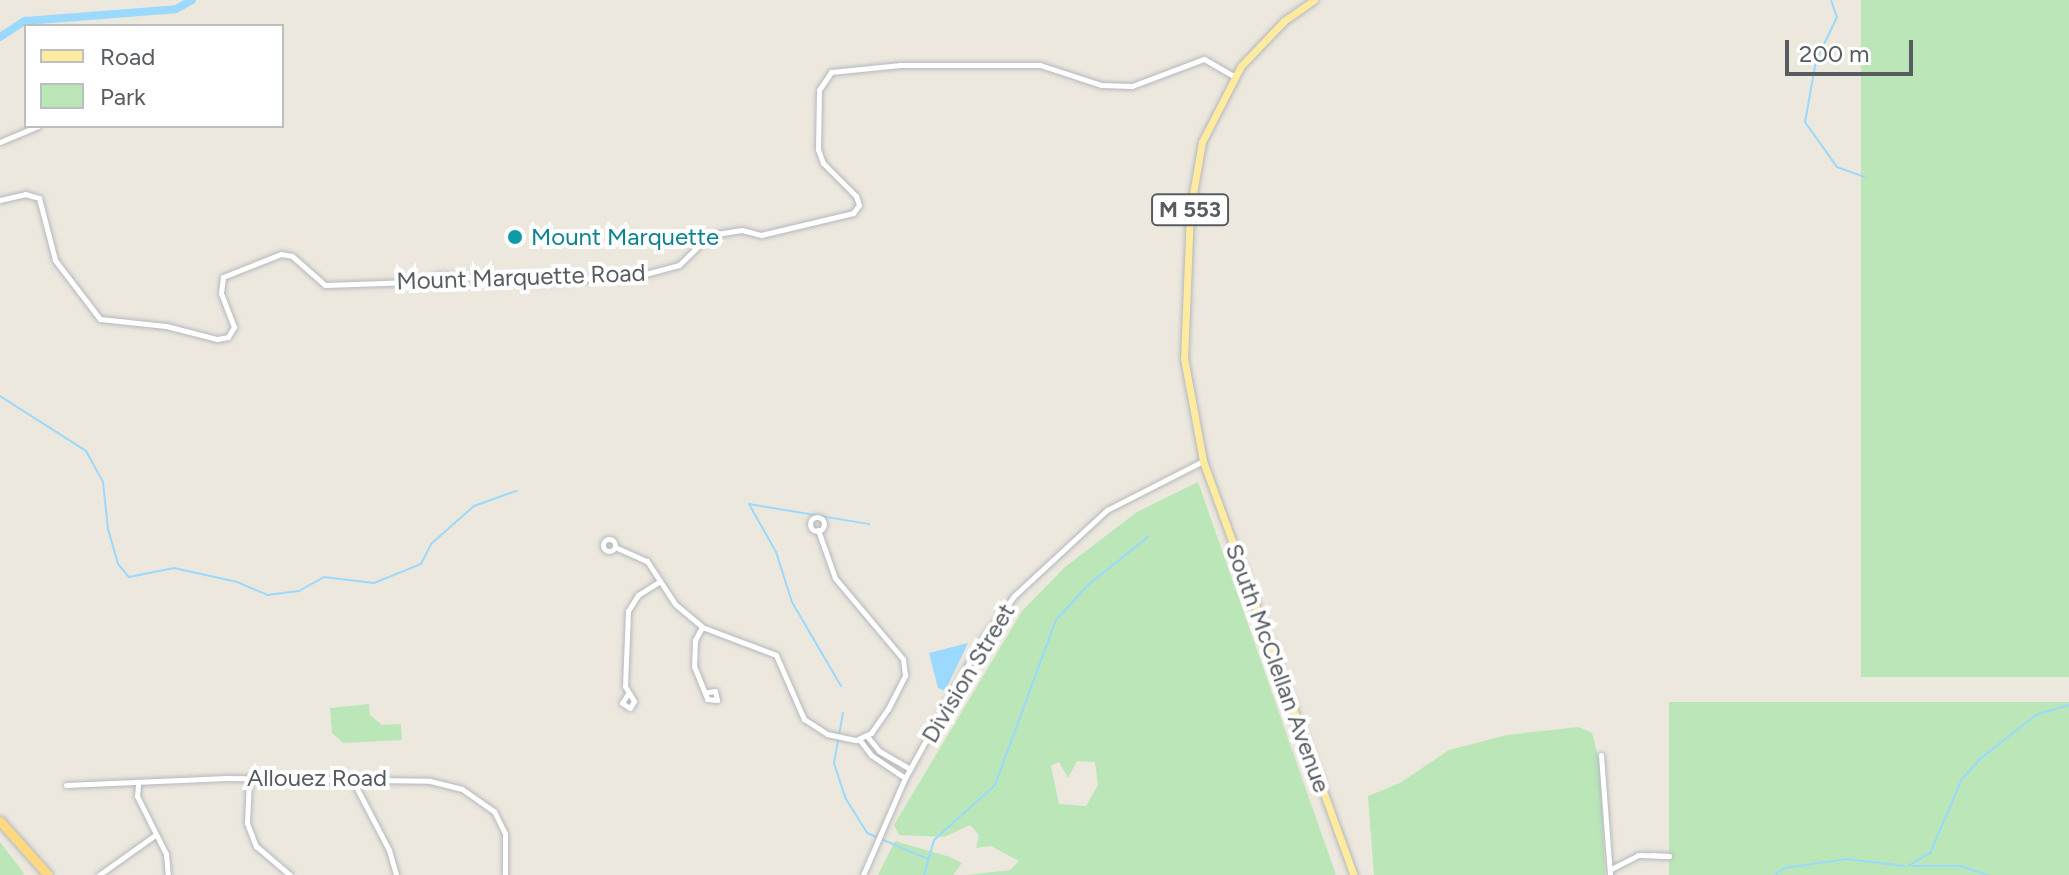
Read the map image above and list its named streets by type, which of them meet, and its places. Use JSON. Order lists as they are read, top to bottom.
{
  "streets": {
    "main road": ["M 553", "South McClellan Avenue"],
    "street": ["Mount Marquette Road", "Division Street", "Allouez Road"]
  },
  "crossings": [
    ["M 553", "Mount Marquette Road"],
    ["M 553", "South McClellan Avenue"],
    ["M 553", "Division Street"],
    ["South McClellan Avenue", "Division Street"]
  ],
  "places": ["Mount Marquette"],
  "legend": ["Road", "Park"],
  "scale_bar": "200 m"
}
